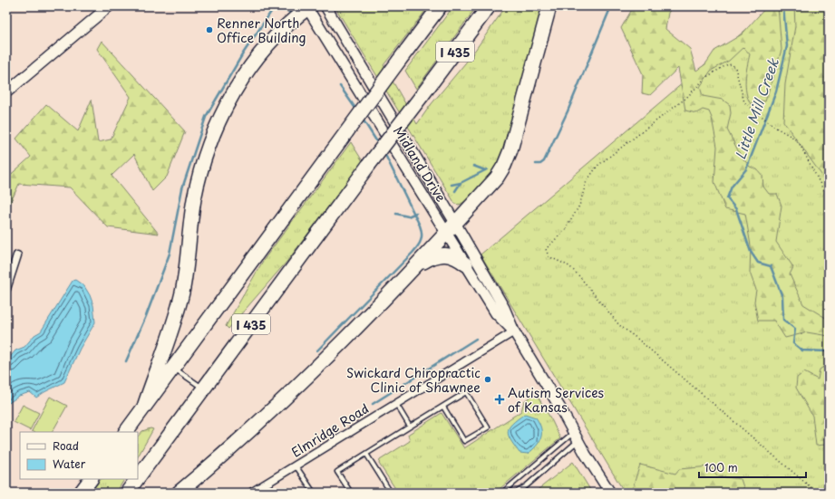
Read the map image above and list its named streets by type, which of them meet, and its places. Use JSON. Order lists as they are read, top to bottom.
{
  "streets": {
    "highway": ["I 435"],
    "main road": ["Midland Drive"],
    "street": ["Elmridge Road"]
  },
  "crossings": [
    ["Midland Drive", "Elmridge Road"]
  ],
  "water": ["Little Mill Creek"],
  "places": {
    "other": ["Renner North Office Building", "Swickard Chiropractic Clinic of Shawnee"],
    "health": ["Autism Services of Kansas"]
  },
  "legend": ["Road", "Water"],
  "scale_bar": "100 m"
}
